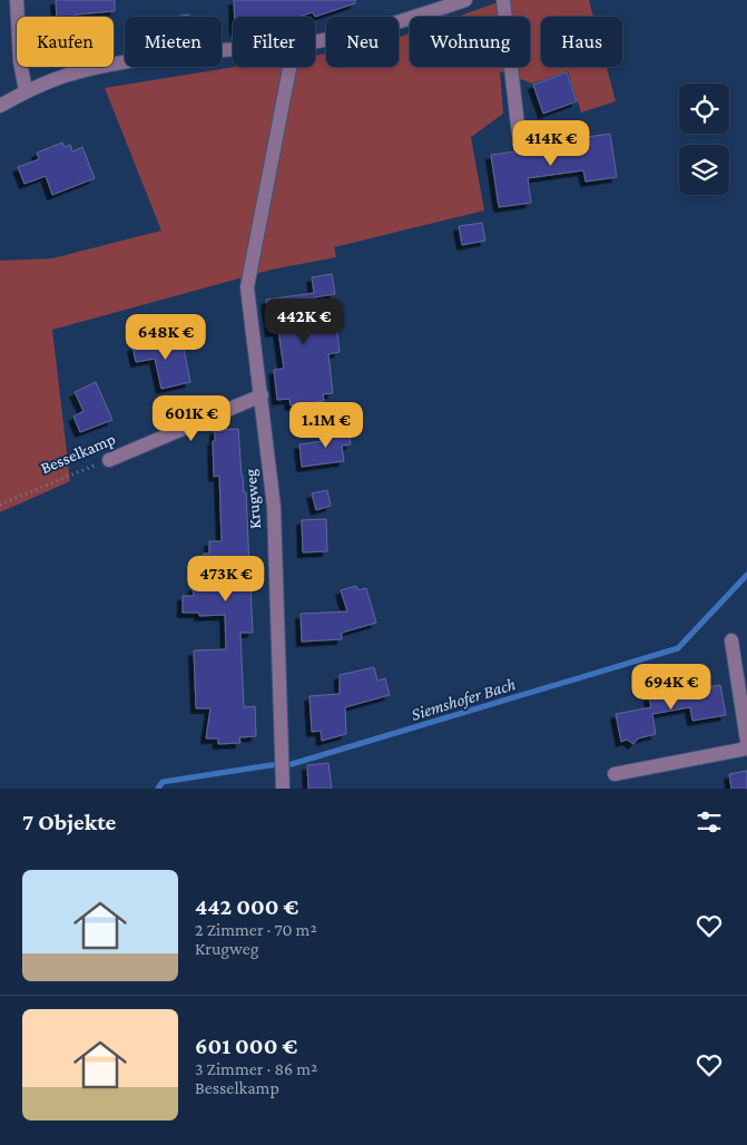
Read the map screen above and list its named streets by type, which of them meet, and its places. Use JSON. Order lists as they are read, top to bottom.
{
  "streets": {
    "street": ["Besselkamp", "Krugweg"]
  },
  "crossings": [
    ["Besselkamp", "Krugweg"]
  ],
  "water": ["Siemshofer Bach"],
  "page": {
    "chip": [
      "Kaufen",
      "Mieten",
      "Filter",
      "Neu",
      "Wohnung",
      "Haus"
    ],
    "price": [
      "414K €",
      "442K €",
      "648K €",
      "601K €",
      "1.1M €",
      "473K €",
      "694K €"
    ],
    "heading": "7 Objekte",
    "list": [
      {
        "name": "442 000 €",
        "note": "2 Zimmer · 70 m² · Krugweg"
      },
      {
        "name": "601 000 €",
        "note": "3 Zimmer · 86 m² · Besselkamp"
      }
    ]
  }
}
